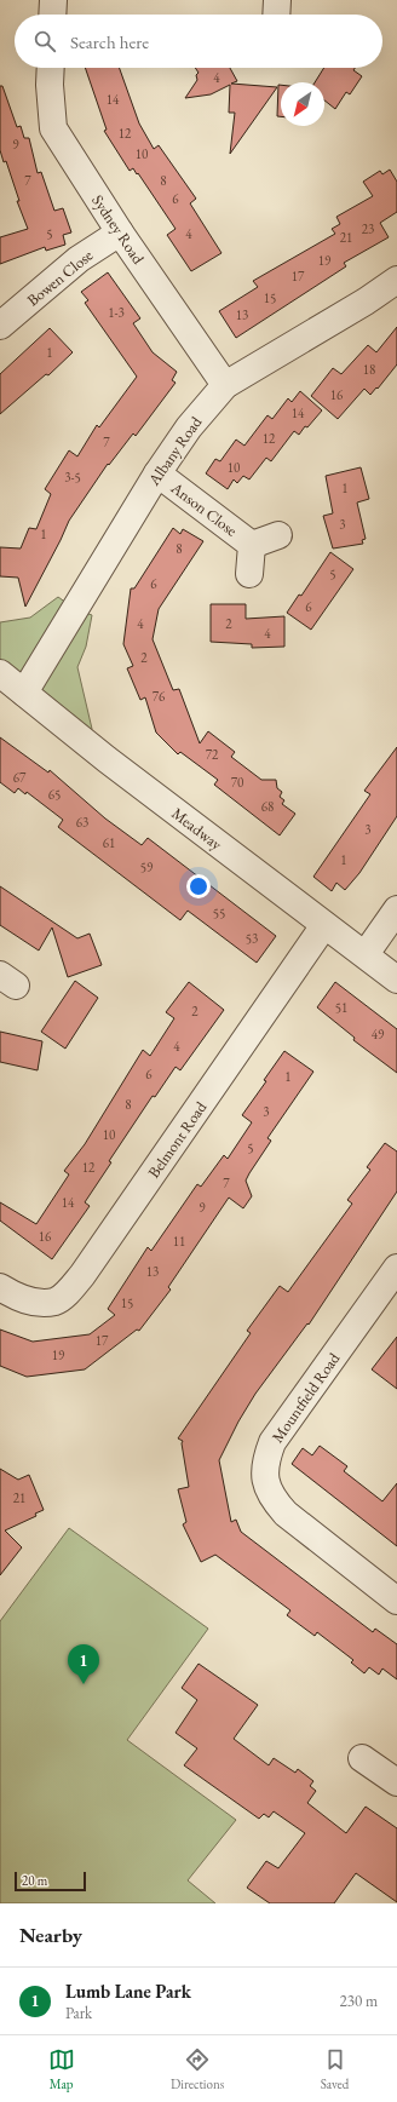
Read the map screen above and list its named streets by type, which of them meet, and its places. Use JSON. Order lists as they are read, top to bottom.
{
  "streets": {
    "street": [
      "Sydney Road",
      "Bowen Close",
      "Albany Road",
      "Anson Close",
      "Meadway",
      "Belmont Road",
      "Mountfield Road"
    ]
  },
  "crossings": [
    ["Sydney Road", "Bowen Close"],
    ["Sydney Road", "Albany Road"],
    ["Albany Road", "Anson Close"],
    ["Albany Road", "Meadway"],
    ["Meadway", "Belmont Road"]
  ],
  "house_numbers": [
    "4",
    "14",
    "12",
    "9",
    "10",
    "7",
    "8",
    "6",
    "23",
    "5",
    "4",
    "21",
    "19",
    "17",
    "15",
    "1-3",
    "13",
    "1",
    "18",
    "16",
    "14",
    "12",
    "7",
    "10",
    "3-5",
    "1",
    "3",
    "1",
    "8",
    "5",
    "6",
    "6",
    "4",
    "2",
    "4",
    "2",
    "76",
    "72",
    "67",
    "70",
    "65",
    "68",
    "63",
    "3",
    "61",
    "1",
    "59",
    "55",
    "53",
    "51",
    "2",
    "49",
    "4",
    "6",
    "1",
    "8",
    "3",
    "10",
    "5",
    "12",
    "7",
    "14",
    "9",
    "16",
    "11",
    "13",
    "15",
    "17",
    "19",
    "21"
  ],
  "scale_bar": "20 m",
  "north": "bottom left",
  "page": {
    "search": "Search here",
    "pins": "1",
    "scale": "20 m",
    "heading": "Nearby",
    "list": [
      {
        "mark": "1",
        "name": "Lumb Lane Park",
        "note": "Park",
        "value": "230 m"
      }
    ],
    "nav": ["Map", "Directions", "Saved"]
  }
}
